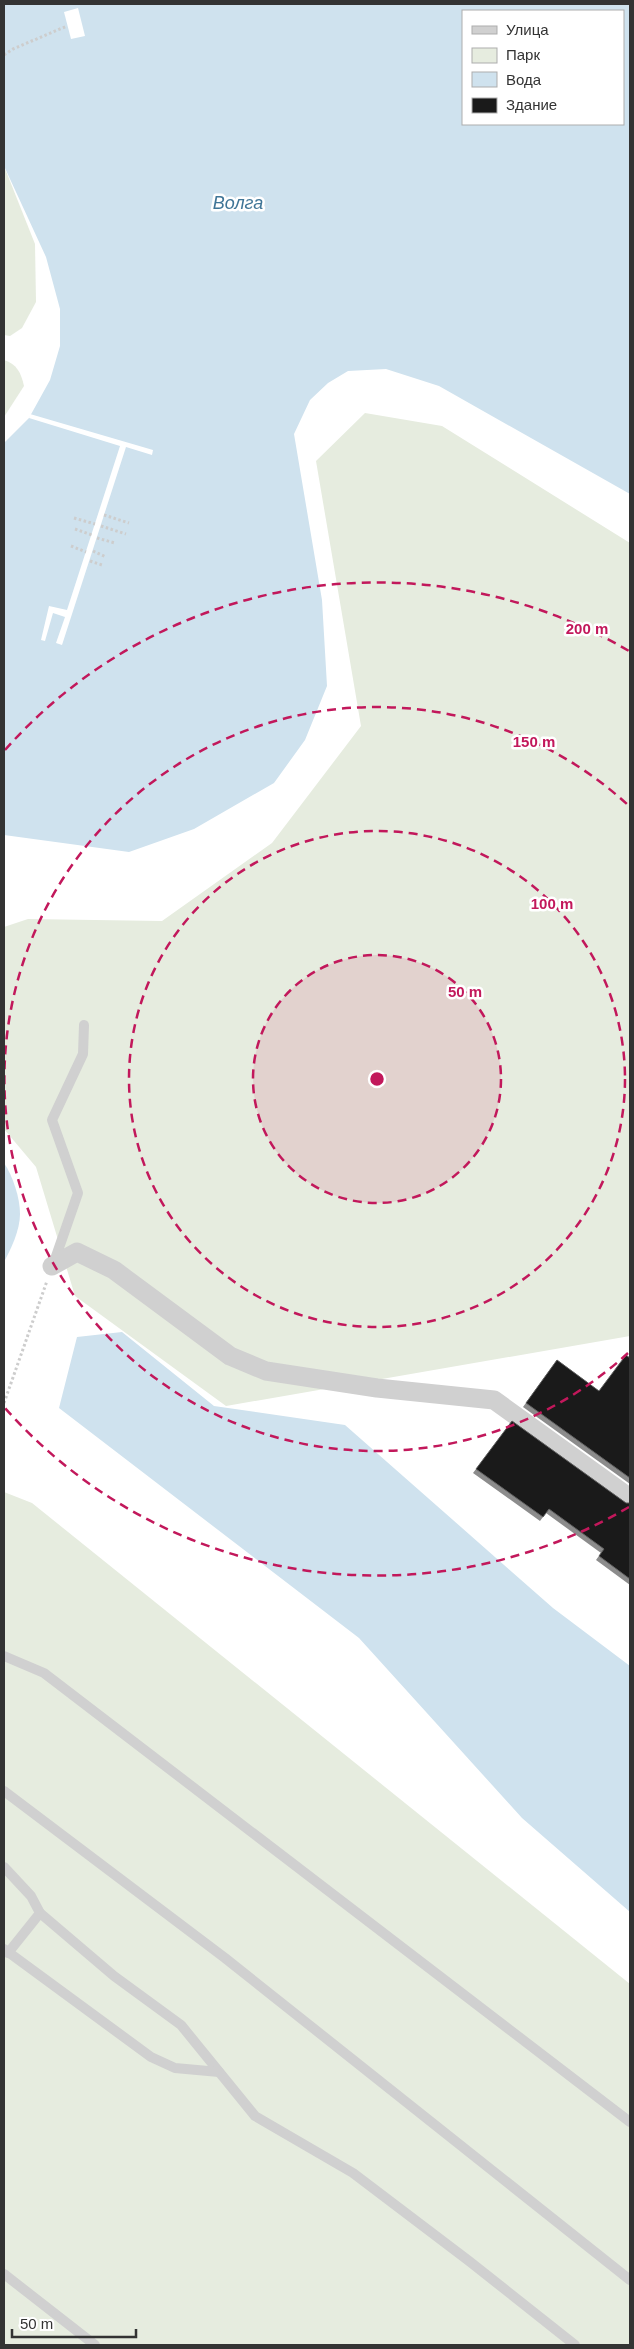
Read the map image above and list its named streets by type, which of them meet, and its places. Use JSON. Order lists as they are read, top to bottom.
{
  "water": ["Волга"],
  "legend": [
    "Улица",
    "Парк",
    "Вода",
    "Здание"
  ],
  "scale_bar": "50 m",
  "rings": [
    "200 m",
    "150 m",
    "100 m",
    "50 m"
  ]
}
